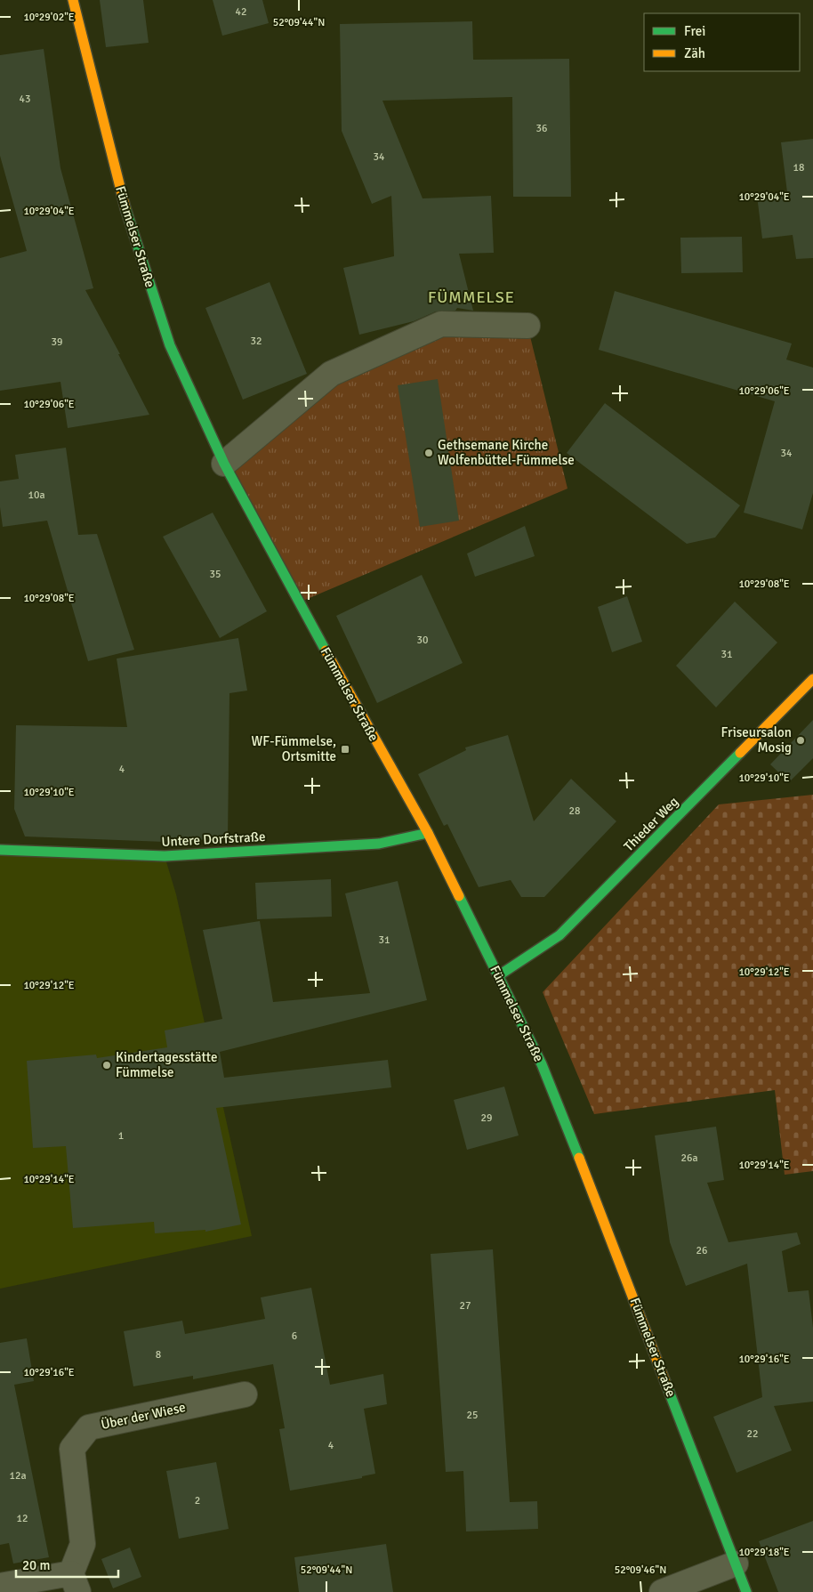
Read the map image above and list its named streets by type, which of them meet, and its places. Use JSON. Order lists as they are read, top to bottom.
{
  "streets": {
    "street": [
      "Fümmelser Straße",
      "Thieder Weg",
      "Untere Dorfstraße",
      "Über der Wiese"
    ]
  },
  "crossings": [
    ["Fümmelser Straße", "Thieder Weg"],
    ["Fümmelser Straße", "Untere Dorfstraße"]
  ],
  "districts": ["FÜMMELSE"],
  "places": {
    "other": ["Gethsemane Kirche Wolfenbüttel-Fümmelse", "Friseursalon Mosig", "Kindertagesstätte Fümmelse"],
    "transit": ["WF-Fümmelse, Ortsmitte"]
  },
  "house_numbers": [
    "42",
    "43",
    "36",
    "34",
    "18",
    "32",
    "39",
    "34",
    "10a",
    "35",
    "30",
    "31",
    "4",
    "28",
    "31",
    "29",
    "1",
    "26a",
    "26",
    "27",
    "6",
    "8",
    "25",
    "22",
    "4",
    "12a",
    "2",
    "12"
  ],
  "legend": ["Frei", "Zäh"],
  "scale_bar": "20 m",
  "coordinates": [
    "10°29'02\"E",
    "52°09'44\"N",
    "10°29'04\"E",
    "10°29'06\"E",
    "10°29'08\"E",
    "10°29'10\"E",
    "10°29'12\"E",
    "10°29'14\"E",
    "10°29'16\"E",
    "10°29'18\"E",
    "52°09'46\"N"
  ]
}
